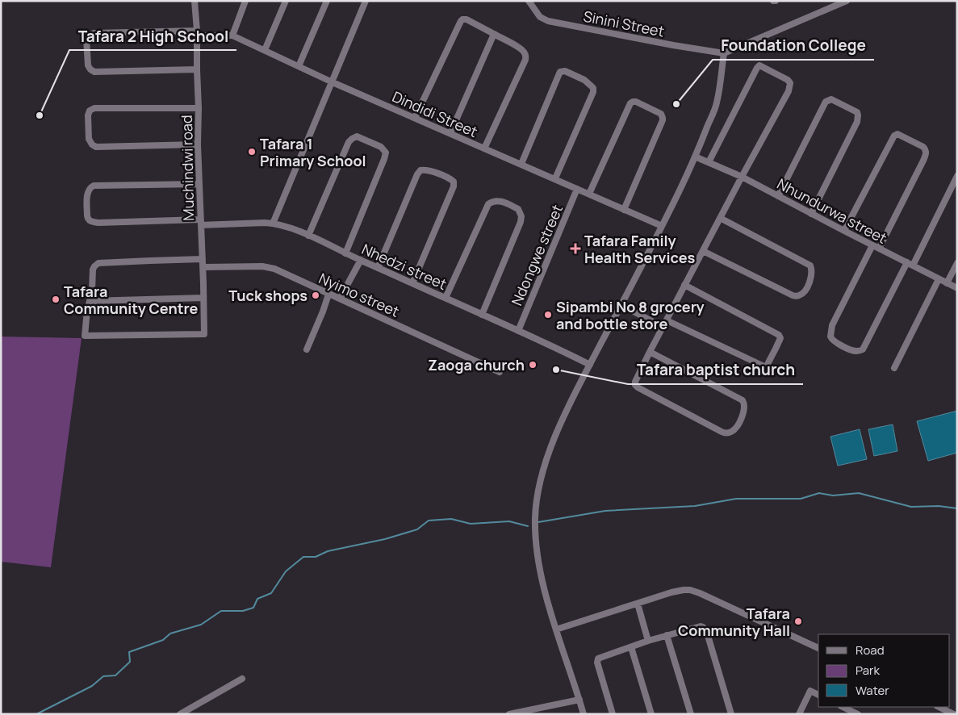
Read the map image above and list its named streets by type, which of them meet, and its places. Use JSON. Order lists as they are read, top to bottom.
{
  "streets": {
    "street": [
      "Sinini Street",
      "Dindidi Street",
      "Muchindwi road",
      "Nhundurwa street",
      "Ndongwe street",
      "Nhedzi street",
      "Nyimo street"
    ]
  },
  "crossings": [
    ["Dindidi Street", "Muchindwi road"],
    ["Dindidi Street", "Ndongwe street"],
    ["Muchindwi road", "Nhedzi street"],
    ["Muchindwi road", "Nyimo street"],
    ["Ndongwe street", "Nhedzi street"]
  ],
  "places": {
    "other": [
      "Foundation College",
      "Tafara 2 High School",
      "Tafara 1 Primary School",
      "Tuck shops",
      "Tafara Community Centre",
      "Sipambi No 8 grocery and bottle store",
      "Zaoga church",
      "Tafara baptist church",
      "Tafara Community Hall"
    ],
    "health": ["Tafara Family Health Services"]
  },
  "legend": ["Road", "Park", "Water"]
}
